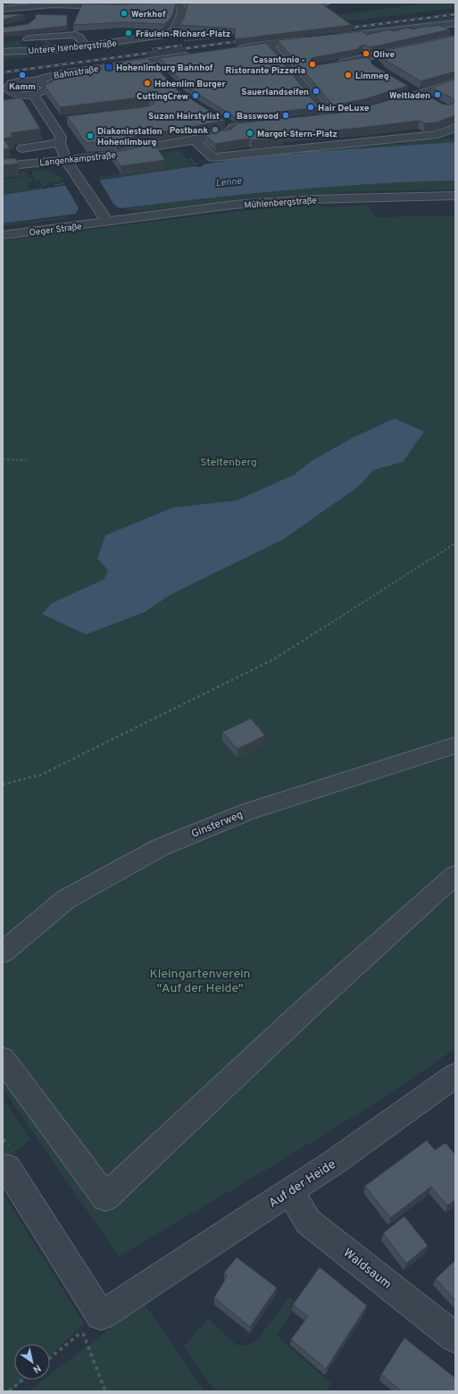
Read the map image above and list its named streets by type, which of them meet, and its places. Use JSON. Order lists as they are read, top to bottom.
{
  "streets": {
    "street": [
      "Untere Isenbergstraße",
      "Bahnstraße",
      "Langenkampstraße",
      "Mühlenbergstraße",
      "Oeger Straße",
      "Ginsterweg",
      "Auf der Heide",
      "Waldsaum"
    ]
  },
  "crossings": [
    ["Mühlenbergstraße", "Oeger Straße"],
    ["Auf der Heide", "Waldsaum"]
  ],
  "water": ["Lenne"],
  "parks": ["Steltenberg", "Kleingartenverein \"Auf der Heide\""],
  "places": {
    "other": [
      "Werkhof",
      "Fräulein-Richard-Platz",
      "Olive",
      "Casantonio - Ristorante Pizzeria",
      "Kamm",
      "Limmeg",
      "Hohenlim Burger",
      "Sauerlandseifen",
      "Weltladen",
      "CuttingCrew",
      "Hair DeLuxe",
      "Suzan Hairstylist",
      "Basswood",
      "Postbank",
      "Margot-Stern-Platz",
      "Diakoniestation Hohenlimburg"
    ],
    "transit": ["Hohenlimburg Bahnhof"]
  },
  "north": "bottom right"
}
